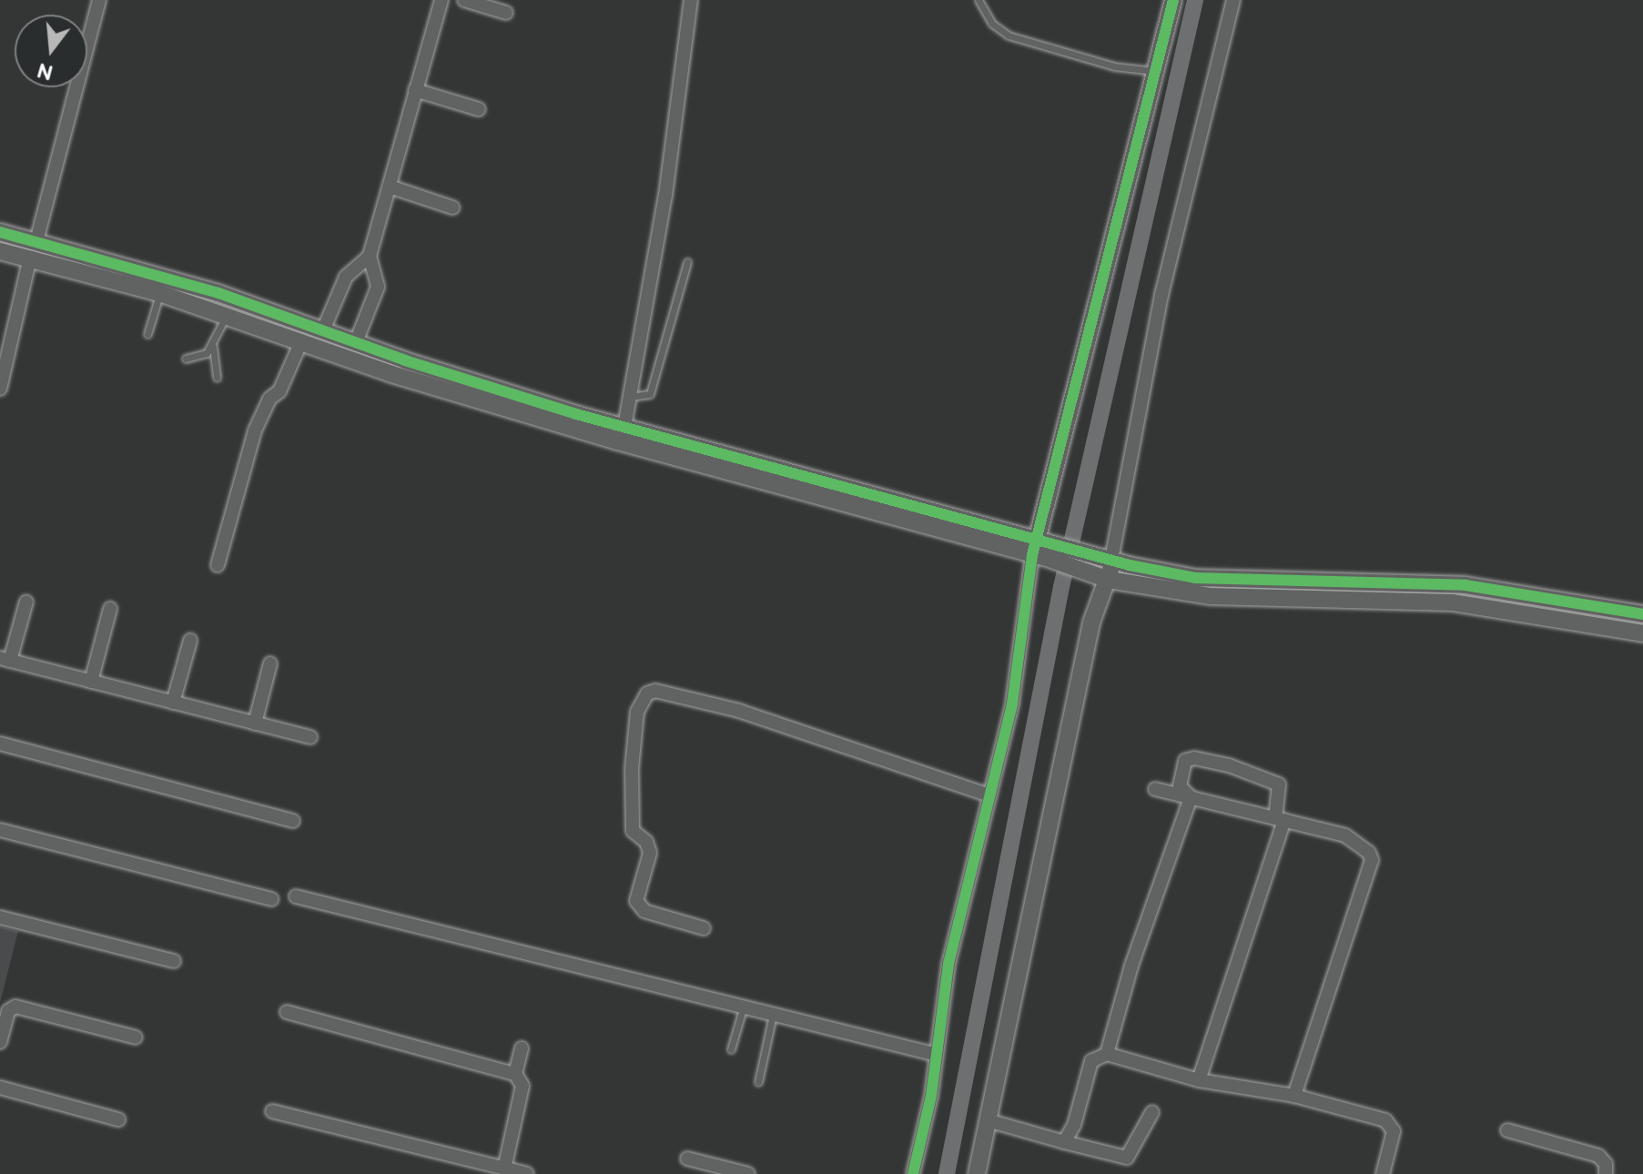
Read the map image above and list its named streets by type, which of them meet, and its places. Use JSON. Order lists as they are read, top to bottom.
{
  "north": "bottom"
}
